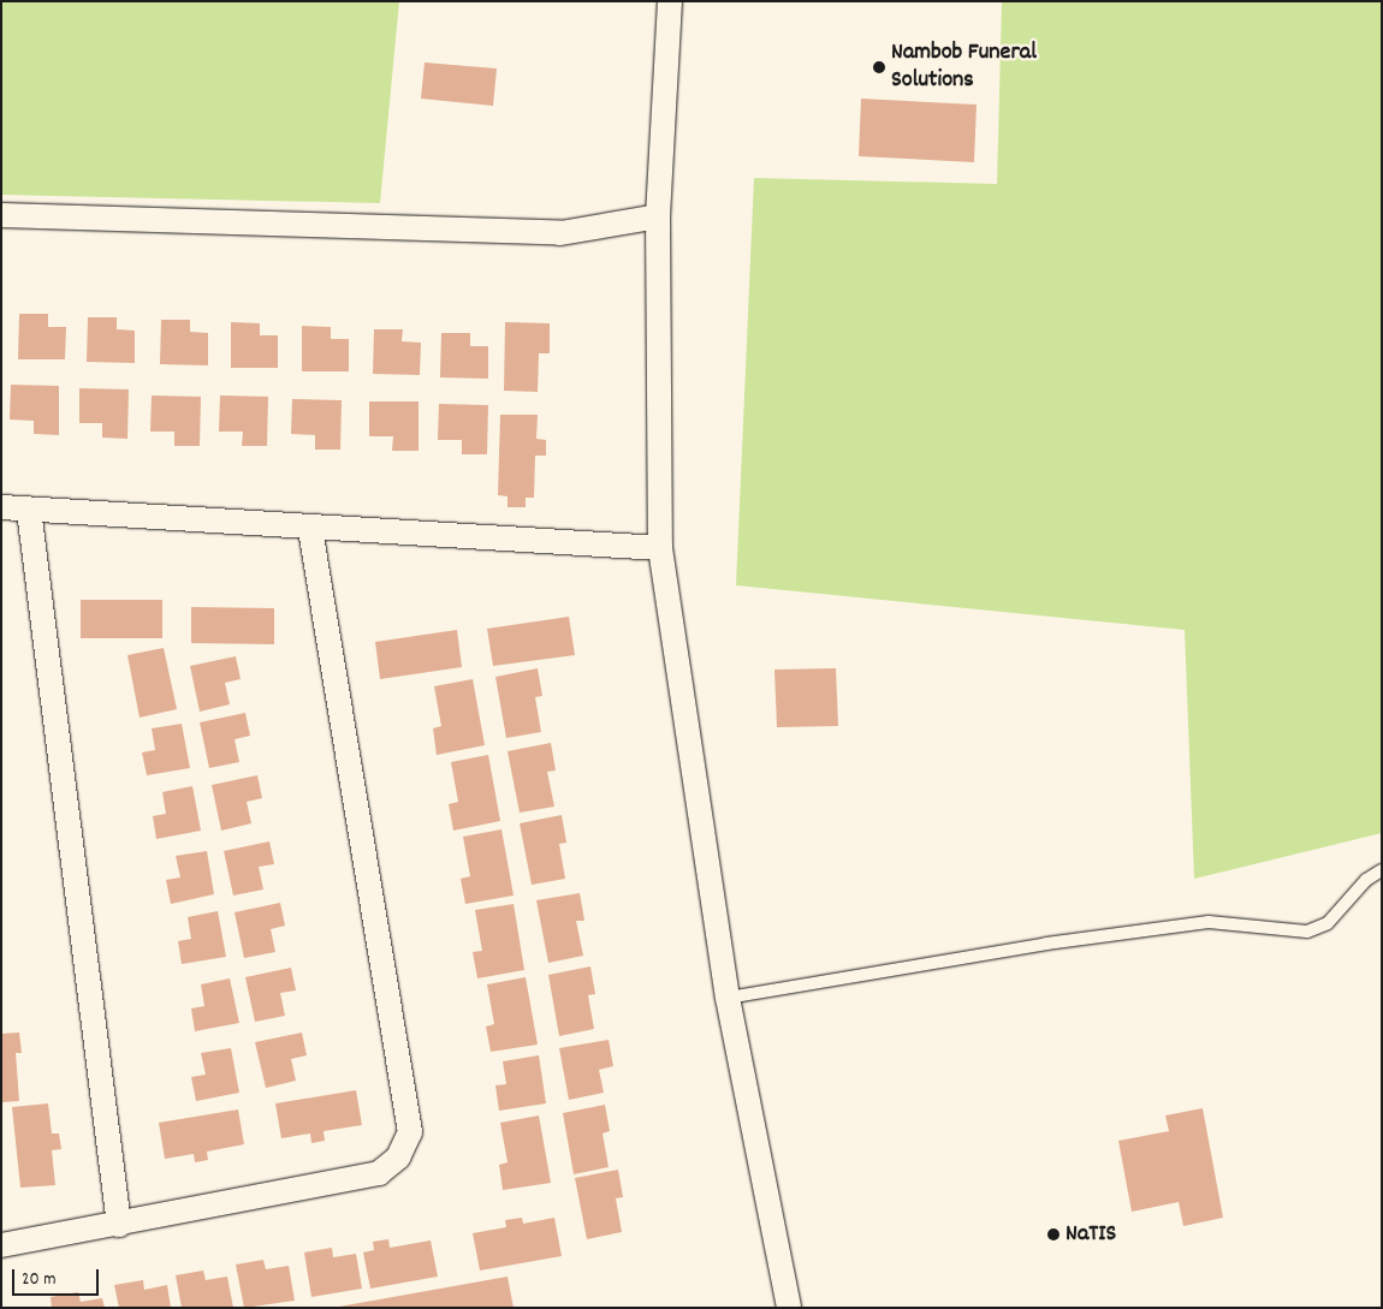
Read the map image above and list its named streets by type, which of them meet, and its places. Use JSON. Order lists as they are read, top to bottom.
{
  "places": ["Nambob Funeral Solutions", "NaTIS"],
  "scale_bar": "20 m"
}
